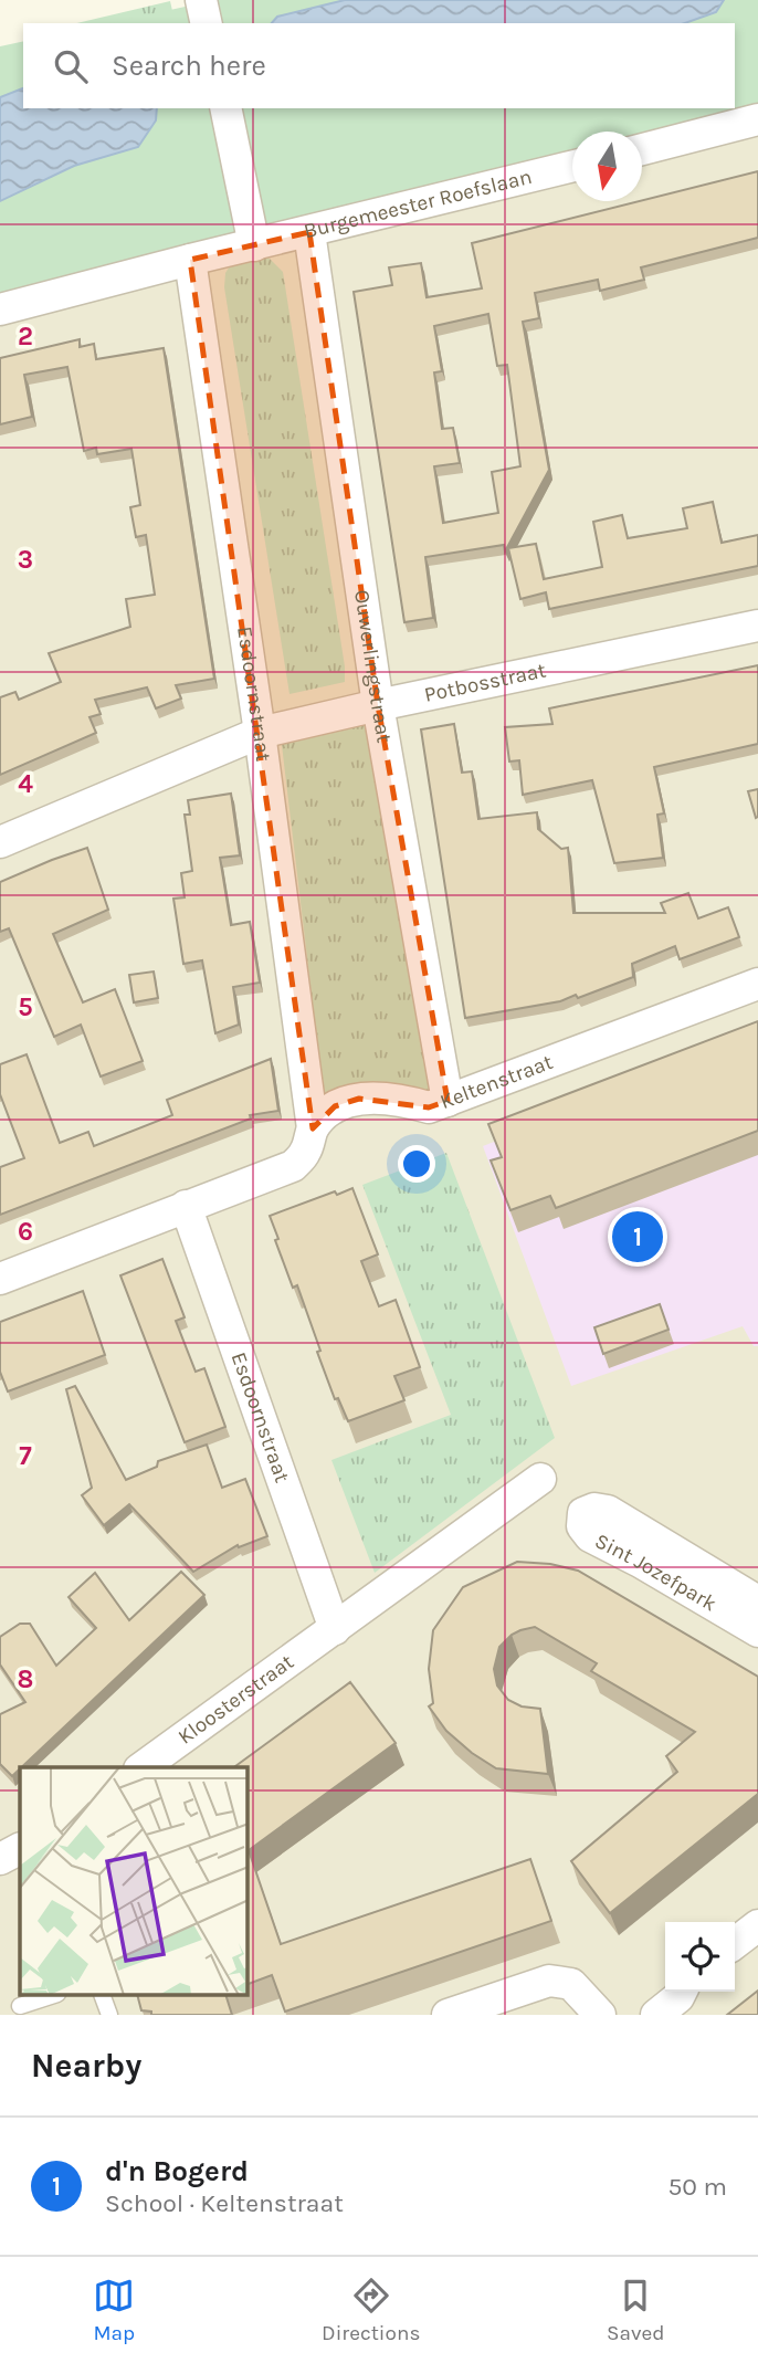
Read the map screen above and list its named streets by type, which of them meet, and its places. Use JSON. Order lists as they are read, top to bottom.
{
  "streets": {
    "street": [
      "Burgemeester Roefslaan",
      "Ouwerlingstraat",
      "Potbosstraat",
      "Esdoornstraat",
      "Keltenstraat",
      "Sint Jozefpark",
      "Kloosterstraat"
    ]
  },
  "crossings": [
    ["Burgemeester Roefslaan", "Ouwerlingstraat"],
    ["Burgemeester Roefslaan", "Esdoornstraat"],
    ["Ouwerlingstraat", "Potbosstraat"],
    ["Ouwerlingstraat", "Keltenstraat"],
    ["Potbosstraat", "Esdoornstraat"],
    ["Esdoornstraat", "Keltenstraat"],
    ["Esdoornstraat", "Kloosterstraat"]
  ],
  "north": "bottom",
  "page": {
    "search": "Search here",
    "pins": "1",
    "heading": "Nearby",
    "list": [
      {
        "mark": "1",
        "name": "d'n Bogerd",
        "note": "School · Keltenstraat",
        "value": "50 m"
      }
    ],
    "nav": ["Map", "Directions", "Saved"]
  },
  "grid": {
    "rows": [
      "2",
      "3",
      "4",
      "5",
      "6",
      "7",
      "8"
    ]
  }
}
